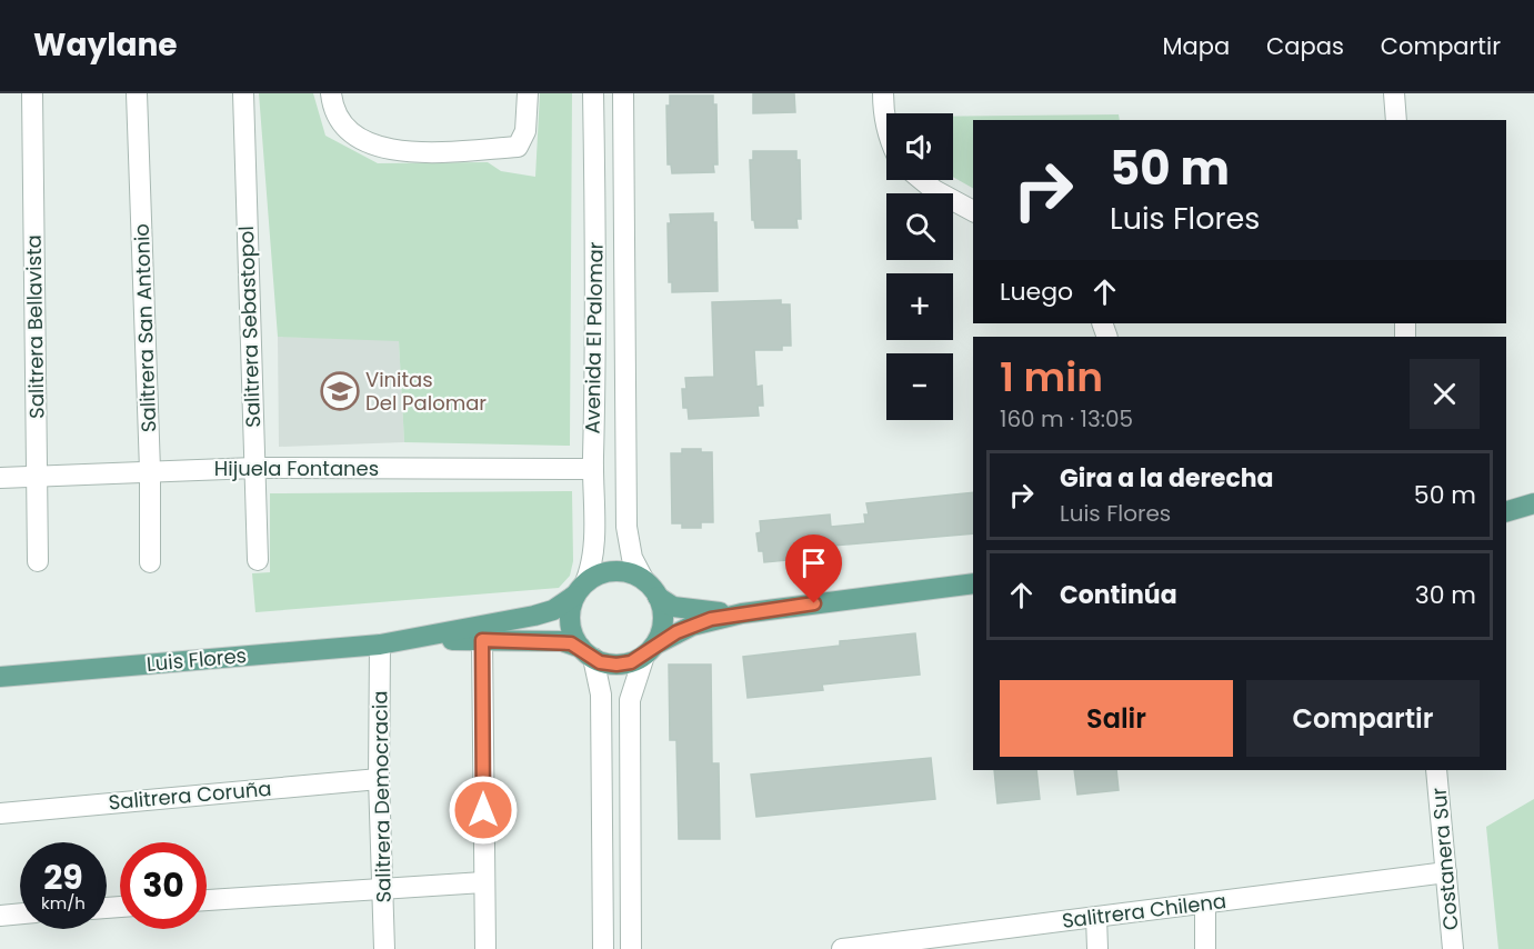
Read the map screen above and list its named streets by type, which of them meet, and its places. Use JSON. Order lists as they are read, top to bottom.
{
  "streets": {
    "main road": ["Luis Flores"],
    "street": [
      "Salitrera Bellavista",
      "Salitrera Sebastopol",
      "Salitrera San Antonio",
      "Avenida El Palomar",
      "Hijuela Fontanes",
      "Salitrera Coruña",
      "Salitrera Democracia",
      "Costanera Sur",
      "Salitrera Chilena"
    ]
  },
  "crossings": [
    ["Salitrera Bellavista", "Hijuela Fontanes"],
    ["Salitrera Sebastopol", "Hijuela Fontanes"],
    ["Salitrera San Antonio", "Hijuela Fontanes"],
    ["Avenida El Palomar", "Hijuela Fontanes"],
    ["Avenida El Palomar", "Luis Flores"],
    ["Luis Flores", "Salitrera Democracia"],
    ["Salitrera Coruña", "Salitrera Democracia"],
    ["Costanera Sur", "Salitrera Chilena"]
  ],
  "places": {
    "school or university": ["Vinitas Del Palomar"]
  },
  "page": {
    "header": "Waylane",
    "nav": ["Mapa", "Capas", "Compartir"],
    "map_buttons": ["+", "−"],
    "turn": ["50 m", "Luis Flores"],
    "then": "Luego",
    "heading": ["1 min", "160 m · 13:05"],
    "list": [
      {
        "name": "Gira a la derecha",
        "note": "Luis Flores",
        "value": "50 m"
      },
      {
        "name": "Continúa",
        "value": "30 m"
      }
    ],
    "buttons": ["Salir", "Compartir"],
    "speed": "29 km/h",
    "limit": "30"
  }
}
